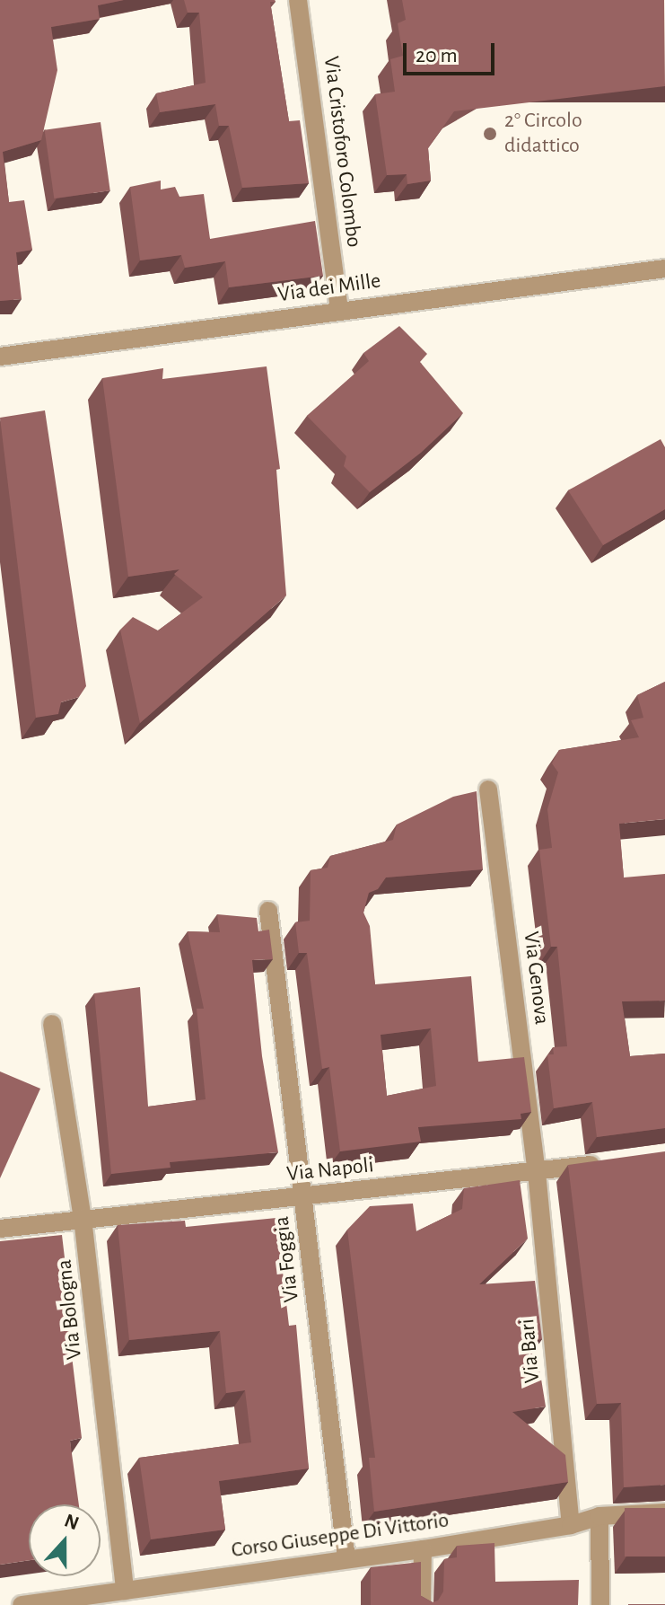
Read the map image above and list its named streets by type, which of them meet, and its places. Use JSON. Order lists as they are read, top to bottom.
{
  "streets": {
    "street": [
      "Via Cristoforo Colombo",
      "Via dei Mille",
      "Via Genova",
      "Via Napoli",
      "Via Foggia",
      "Via Bologna",
      "Via Bari",
      "Corso Giuseppe Di Vittorio"
    ]
  },
  "crossings": [
    ["Via Cristoforo Colombo", "Via dei Mille"],
    ["Via Genova", "Via Napoli"],
    ["Via Genova", "Via Bari"],
    ["Via Napoli", "Via Foggia"],
    ["Via Napoli", "Via Bologna"],
    ["Via Napoli", "Via Bari"],
    ["Via Foggia", "Corso Giuseppe Di Vittorio"],
    ["Via Bologna", "Corso Giuseppe Di Vittorio"],
    ["Via Bari", "Corso Giuseppe Di Vittorio"]
  ],
  "places": ["2° Circolo didattico"],
  "scale_bar": "20 m",
  "north": "top"
}
